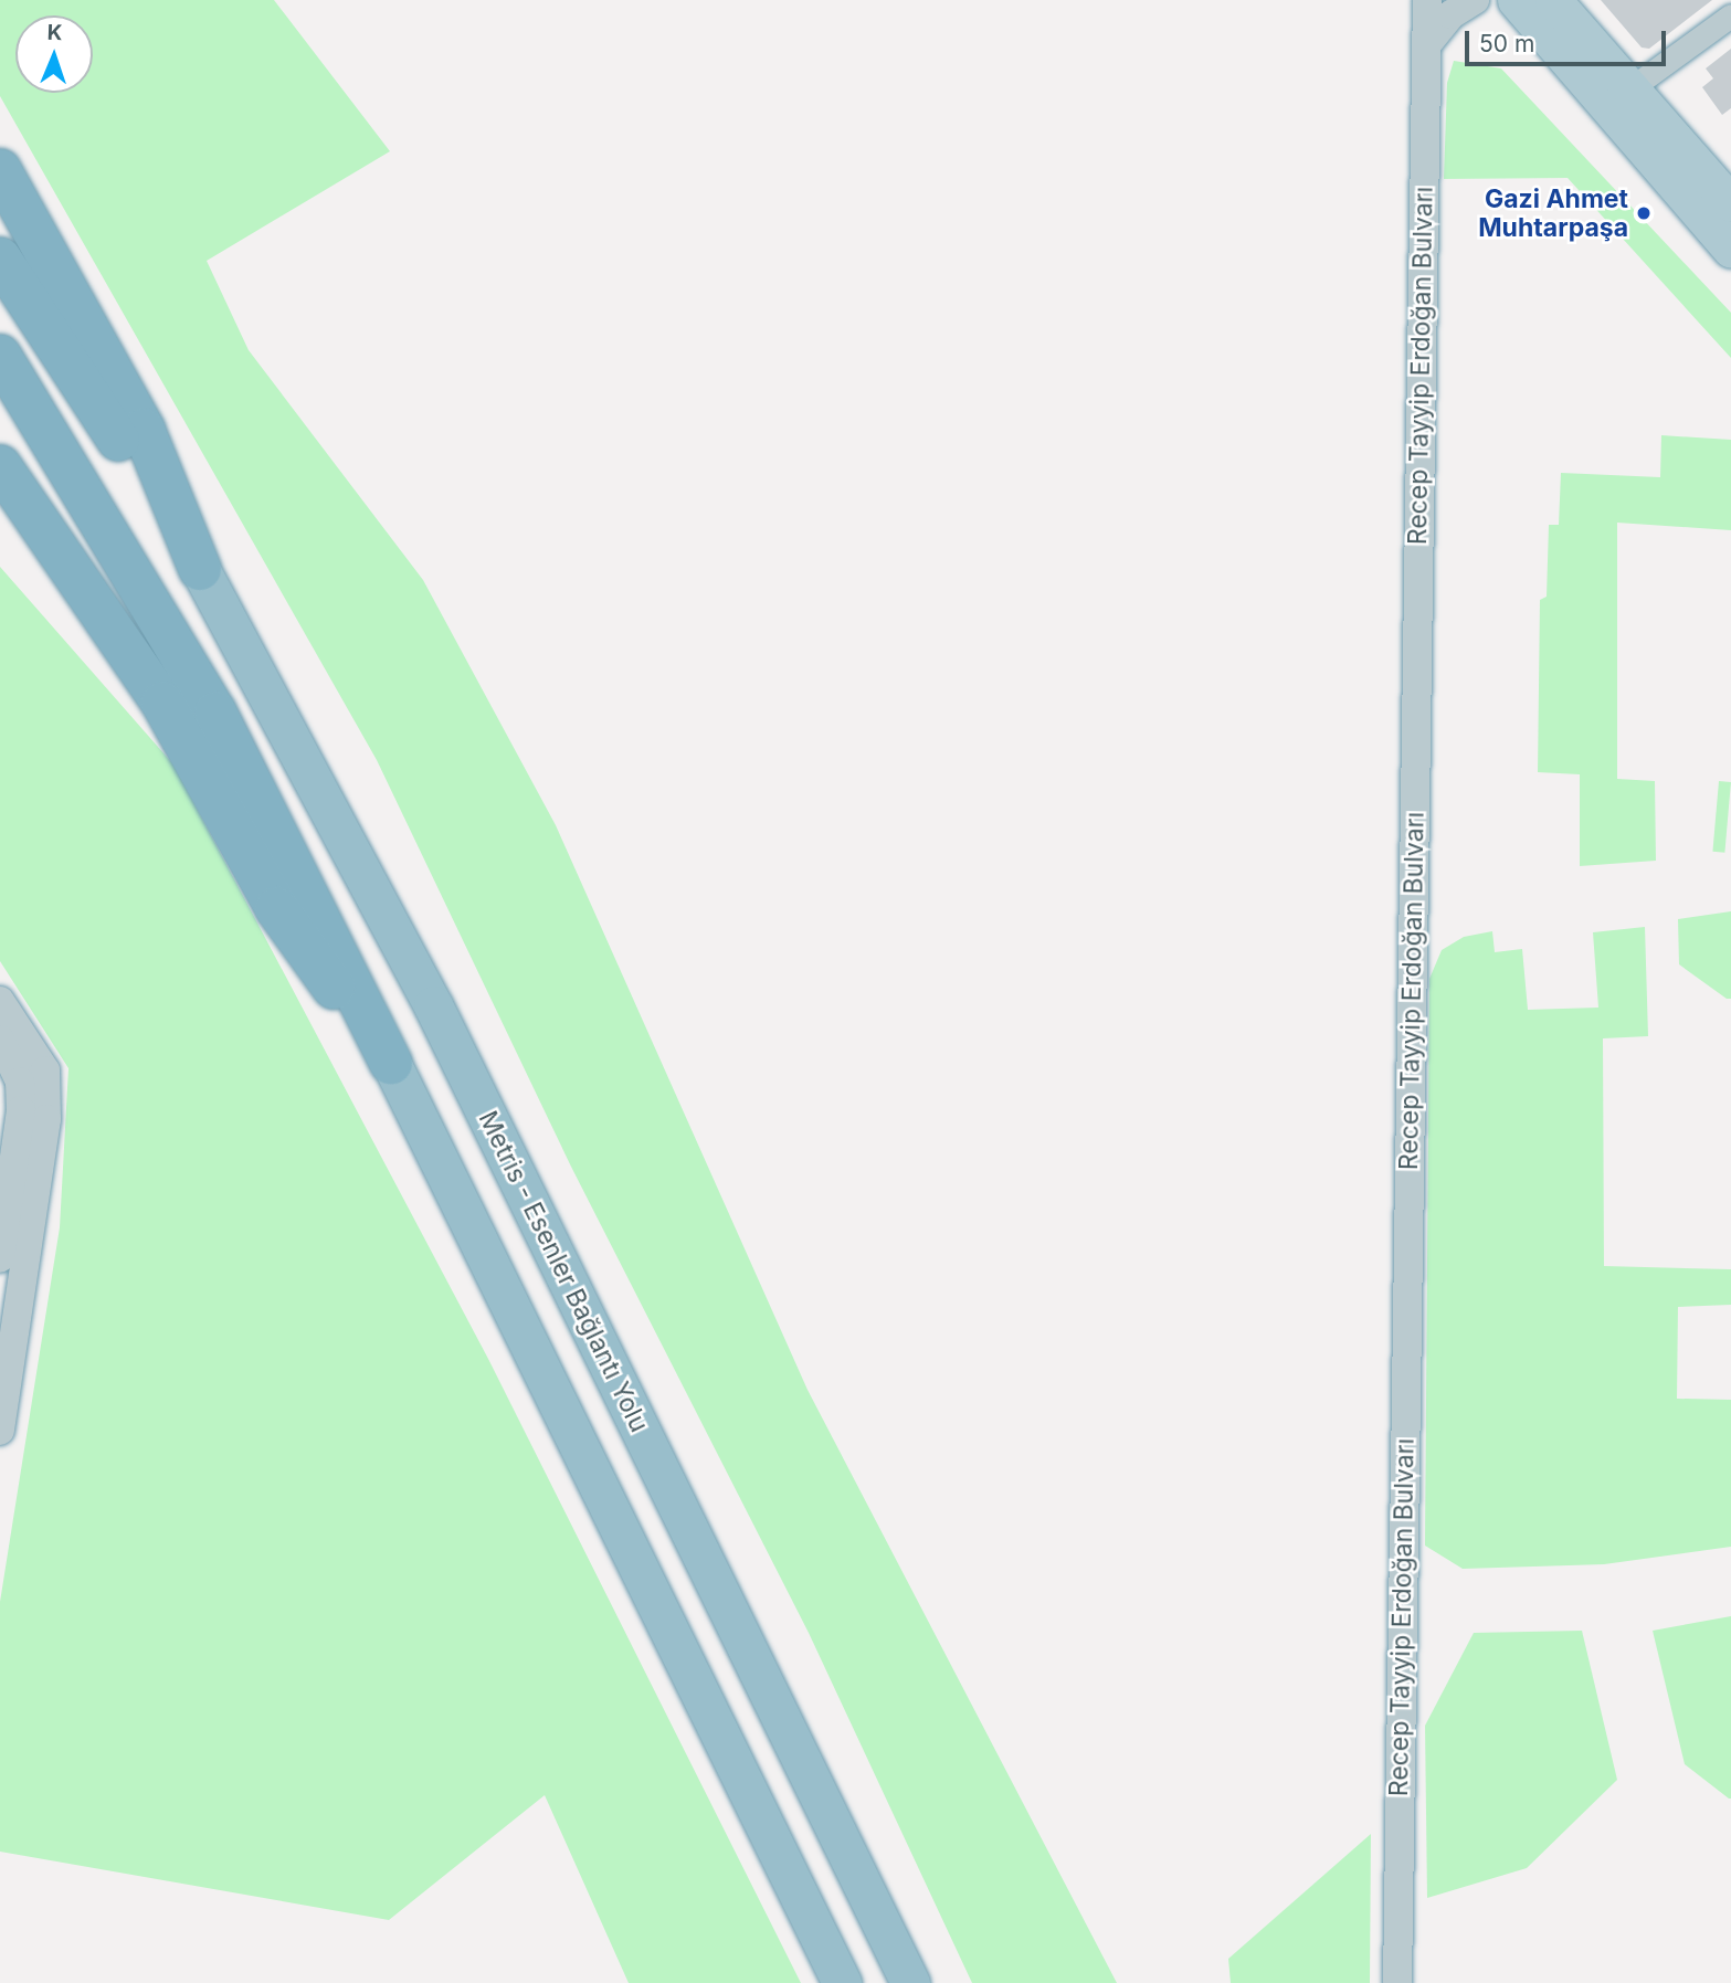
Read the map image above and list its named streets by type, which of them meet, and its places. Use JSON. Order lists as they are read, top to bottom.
{
  "streets": {
    "highway": ["Metris - Esenler Bağlantı Yolu"],
    "street": ["Recep Tayyip Erdoğan Bulvarı"]
  },
  "places": ["Gazi Ahmet Muhtarpaşa"],
  "scale_bar": "50 m",
  "north": "top"
}
